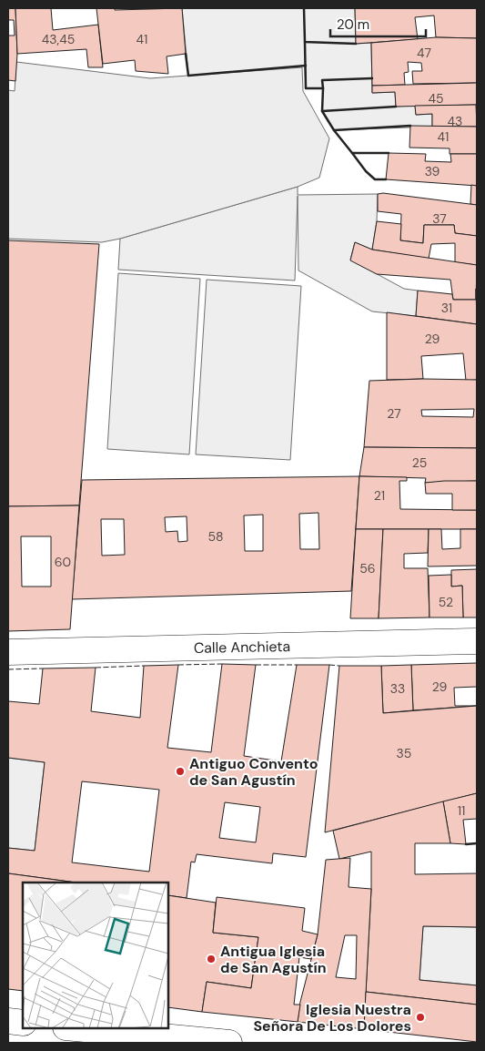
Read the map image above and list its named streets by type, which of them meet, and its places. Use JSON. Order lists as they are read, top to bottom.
{
  "streets": {
    "street": ["Calle Anchieta"]
  },
  "places": ["Antiguo Convento de San Agustín", "Antigua Iglesia de San Agustín", "Iglesia Nuestra Señora De Los Dolores"],
  "house_numbers": [
    "43,45",
    "41",
    "47",
    "45",
    "43",
    "41",
    "39",
    "37",
    "31",
    "29",
    "27",
    "25",
    "21",
    "58",
    "60",
    "56",
    "52",
    "29",
    "33",
    "35",
    "11"
  ],
  "scale_bar": "20 m"
}
